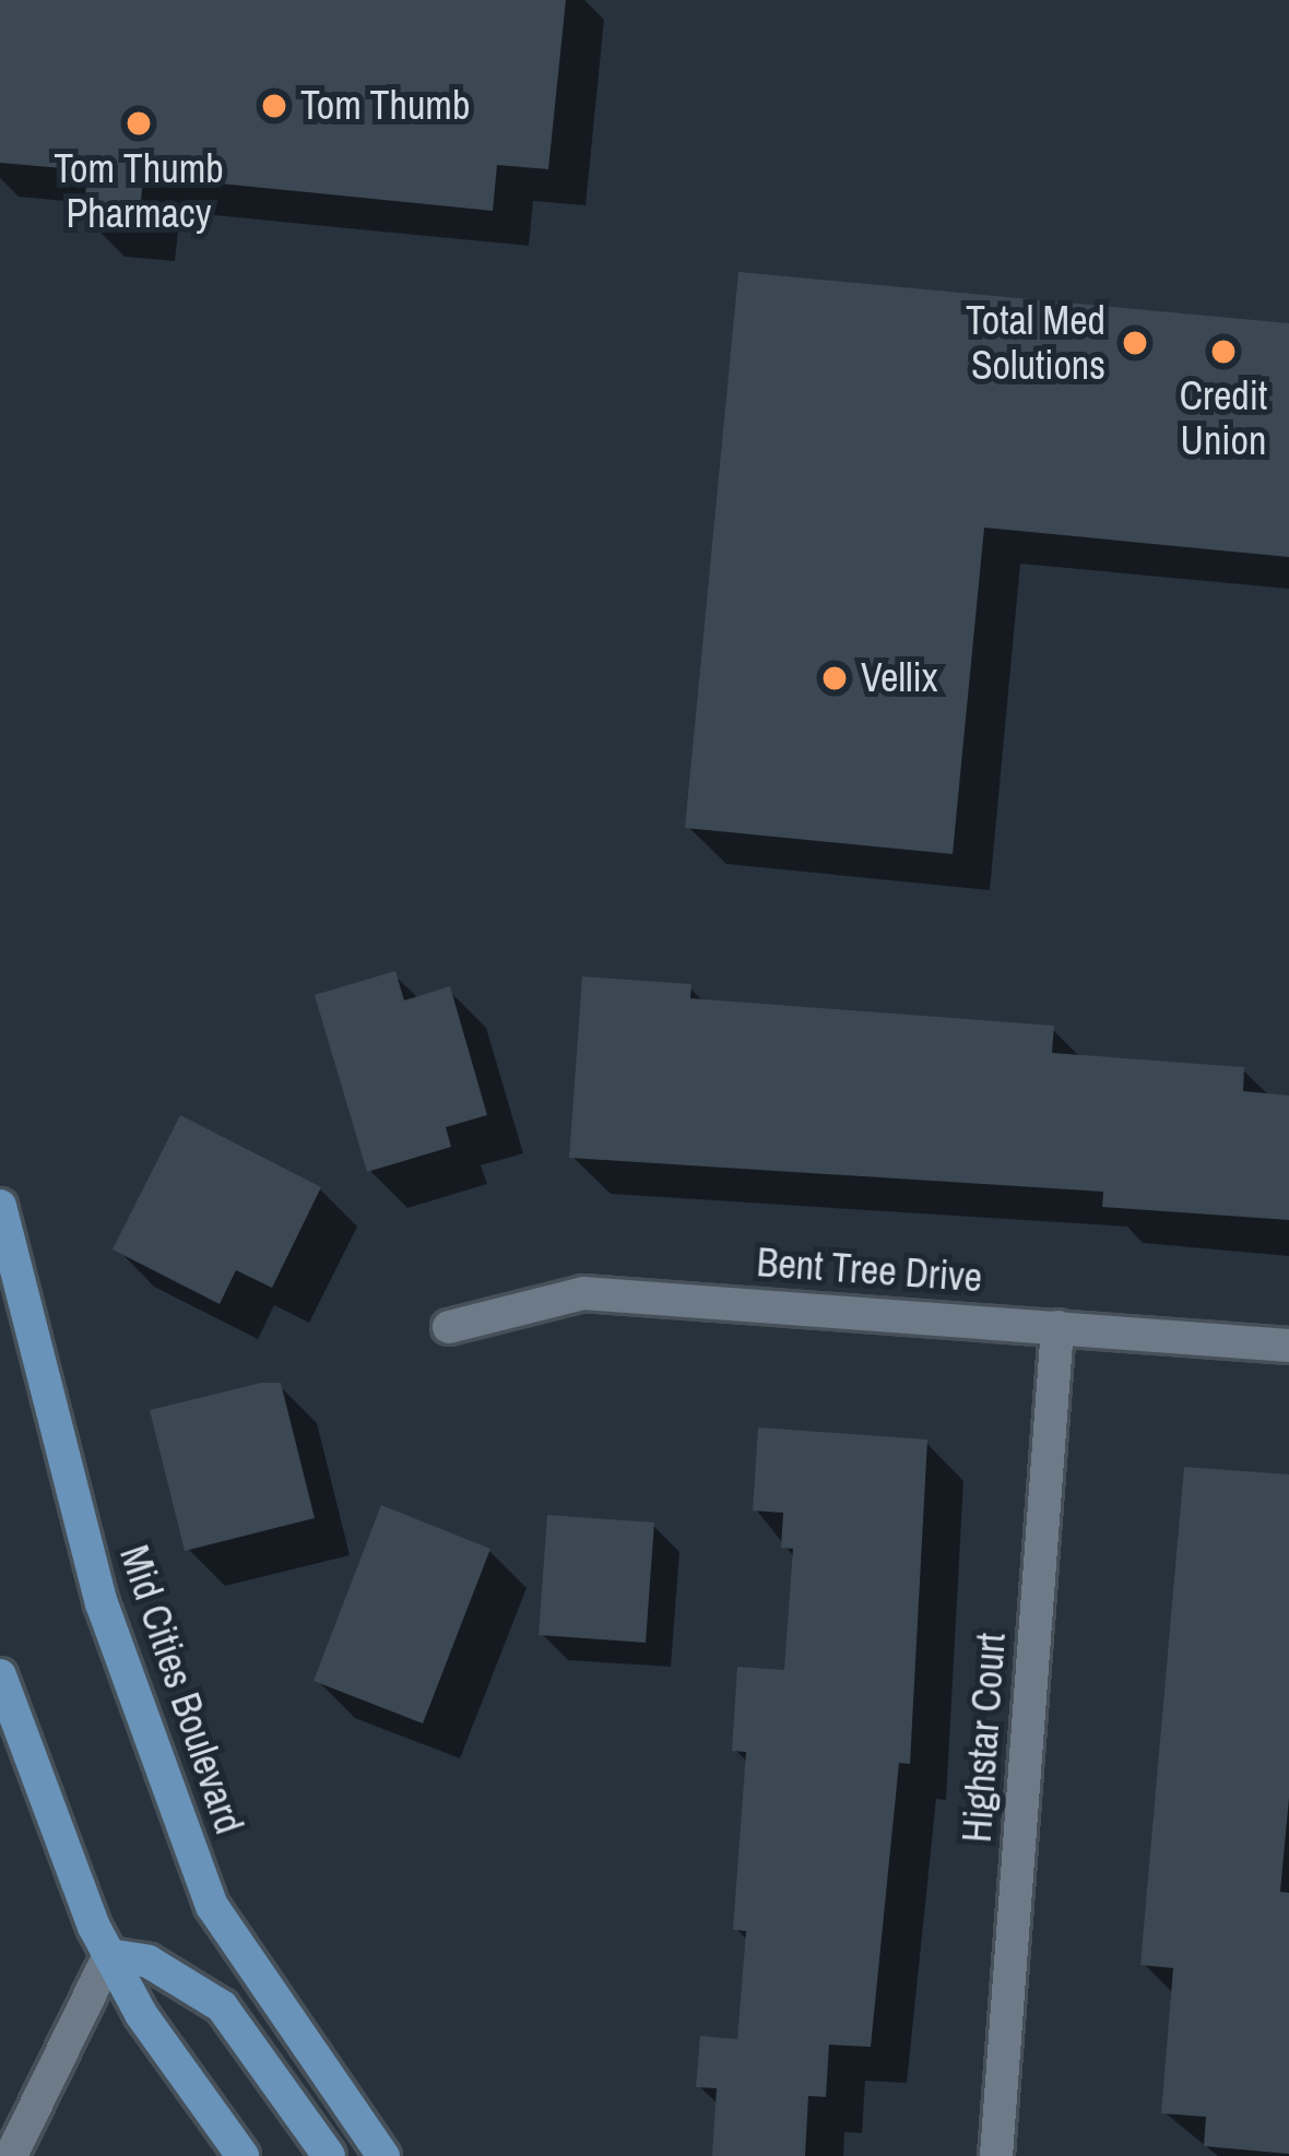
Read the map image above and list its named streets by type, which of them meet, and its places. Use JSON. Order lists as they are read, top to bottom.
{
  "streets": {
    "main road": ["Mid Cities Boulevard"],
    "street": ["Bent Tree Drive", "Highstar Court"]
  },
  "crossings": [
    ["Bent Tree Drive", "Highstar Court"]
  ],
  "places": [
    "Tom Thumb",
    "Tom Thumb Pharmacy",
    "Total Med Solutions",
    "Credit Union",
    "Vellix"
  ]
}
